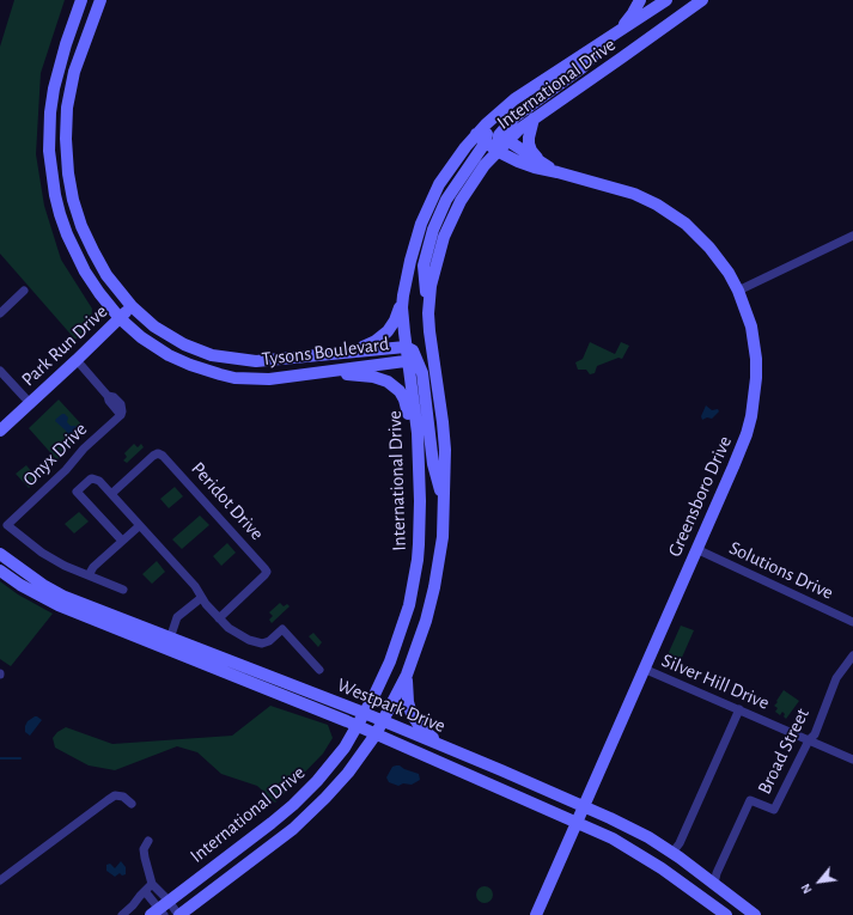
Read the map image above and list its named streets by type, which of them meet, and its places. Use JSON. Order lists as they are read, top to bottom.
{
  "streets": {
    "main road": [
      "International Drive",
      "Park Run Drive",
      "Tysons Boulevard",
      "Greensboro Drive",
      "Westpark Drive"
    ],
    "street": [
      "Onyx Drive",
      "Peridot Drive",
      "Solutions Drive",
      "Silver Hill Drive",
      "Broad Street"
    ]
  },
  "crossings": [
    ["International Drive", "Tysons Boulevard"],
    ["International Drive", "Greensboro Drive"],
    ["International Drive", "Westpark Drive"],
    ["Park Run Drive", "Tysons Boulevard"],
    ["Park Run Drive", "Onyx Drive"],
    ["Greensboro Drive", "Solutions Drive"],
    ["Greensboro Drive", "Silver Hill Drive"],
    ["Greensboro Drive", "Westpark Drive"],
    ["Silver Hill Drive", "Broad Street"],
    ["Westpark Drive", "Broad Street"]
  ],
  "north": "bottom left"
}
